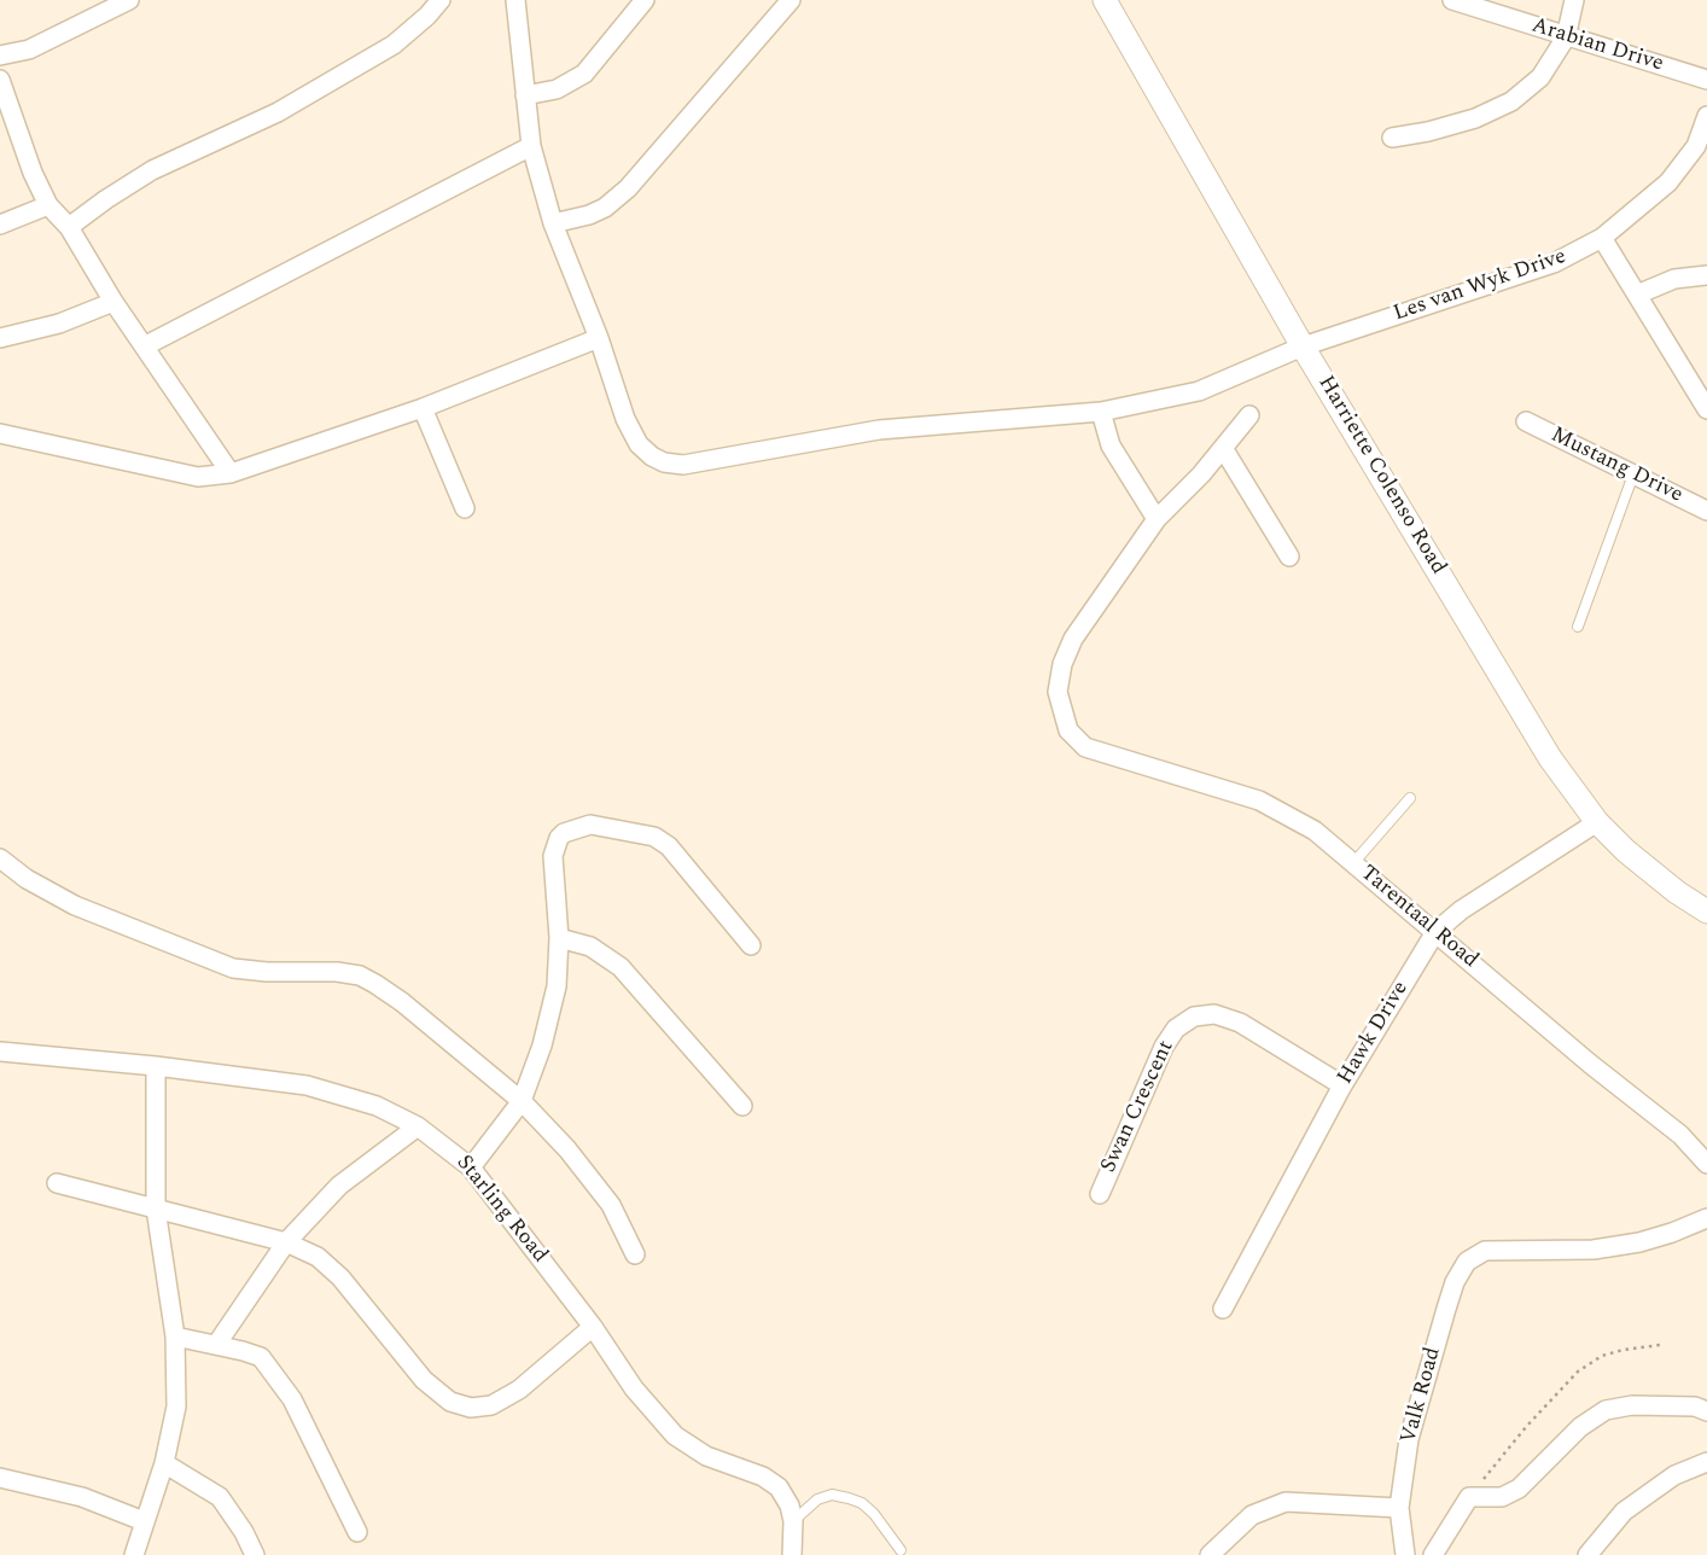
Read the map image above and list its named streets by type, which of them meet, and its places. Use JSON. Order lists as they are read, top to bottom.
{
  "streets": {
    "street": [
      "Arabian Drive",
      "Les van Wyk Drive",
      "Mustang Drive",
      "Harriette Colenso Road",
      "Tarentaal Road",
      "Hawk Drive",
      "Swan Crescent",
      "Starling Road",
      "Valk Road"
    ]
  },
  "crossings": [
    ["Les van Wyk Drive", "Harriette Colenso Road"],
    ["Harriette Colenso Road", "Hawk Drive"],
    ["Tarentaal Road", "Hawk Drive"],
    ["Hawk Drive", "Swan Crescent"]
  ]
}
